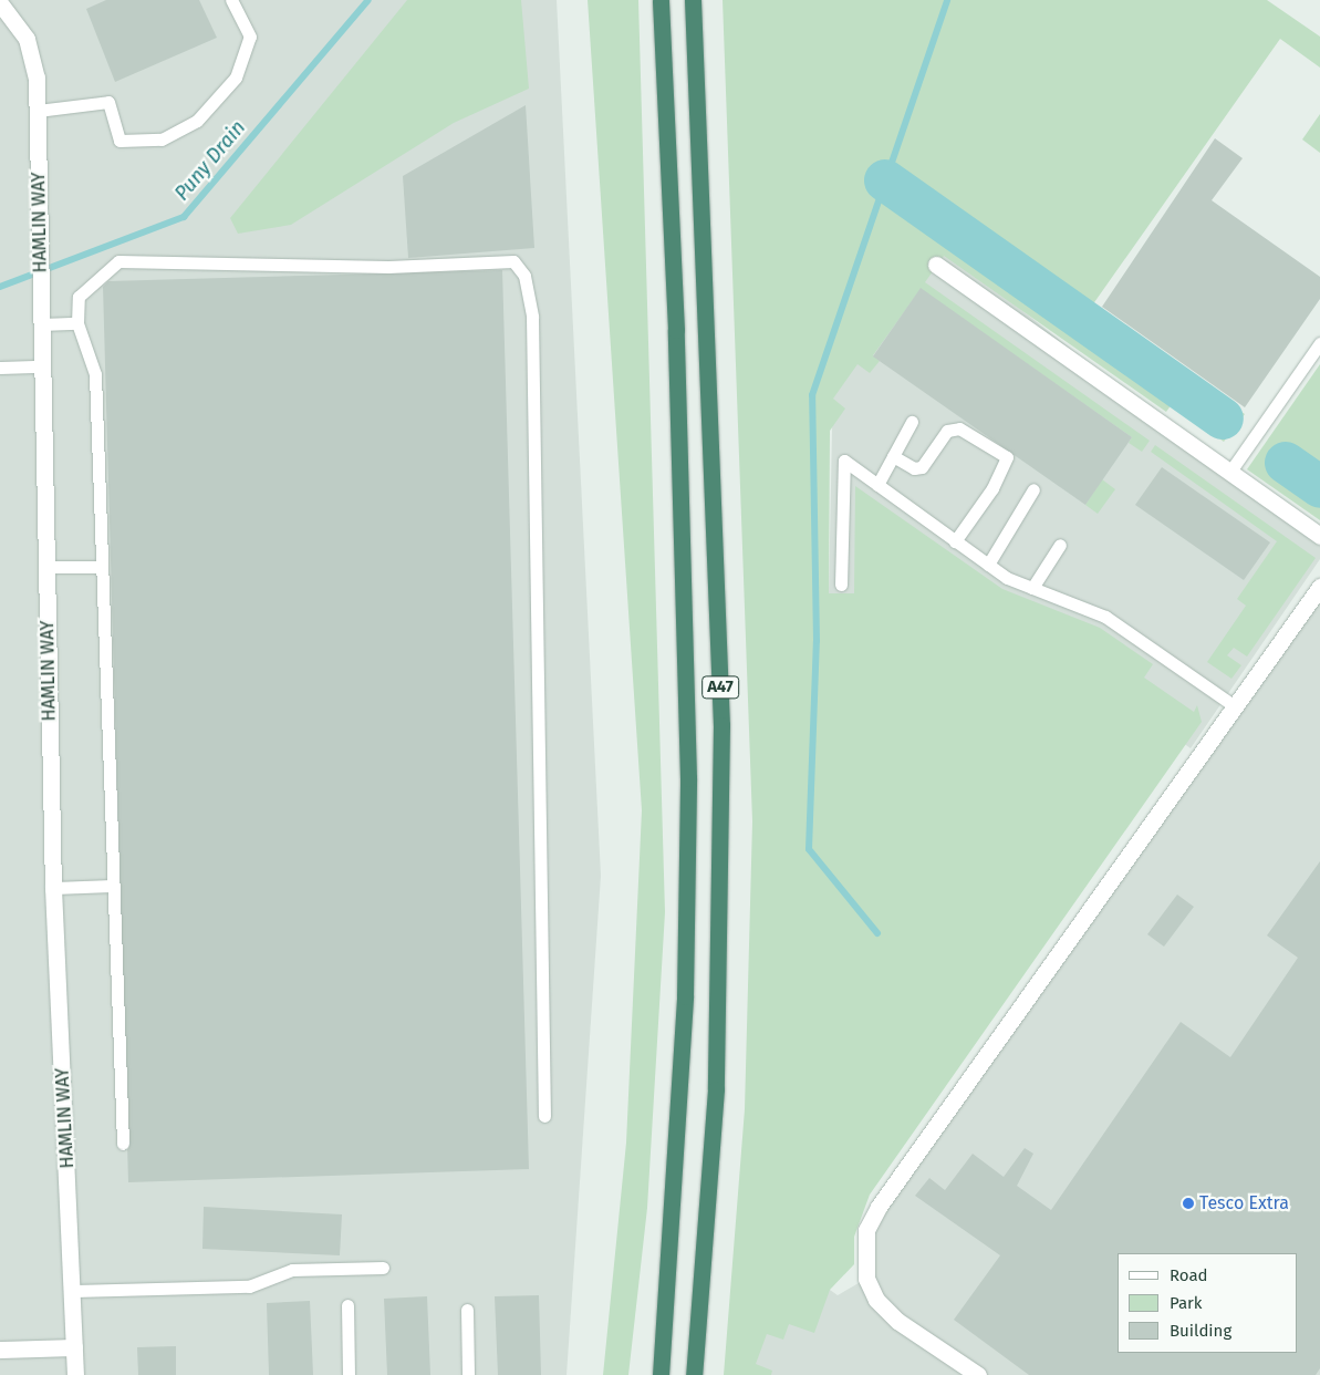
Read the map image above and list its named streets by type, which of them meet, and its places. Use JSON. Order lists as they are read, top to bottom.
{
  "streets": {
    "highway": ["A47"],
    "street": ["HAMLIN WAY"]
  },
  "water": ["Puny Drain"],
  "places": ["Tesco Extra"],
  "legend": ["Road", "Park", "Building"]
}
